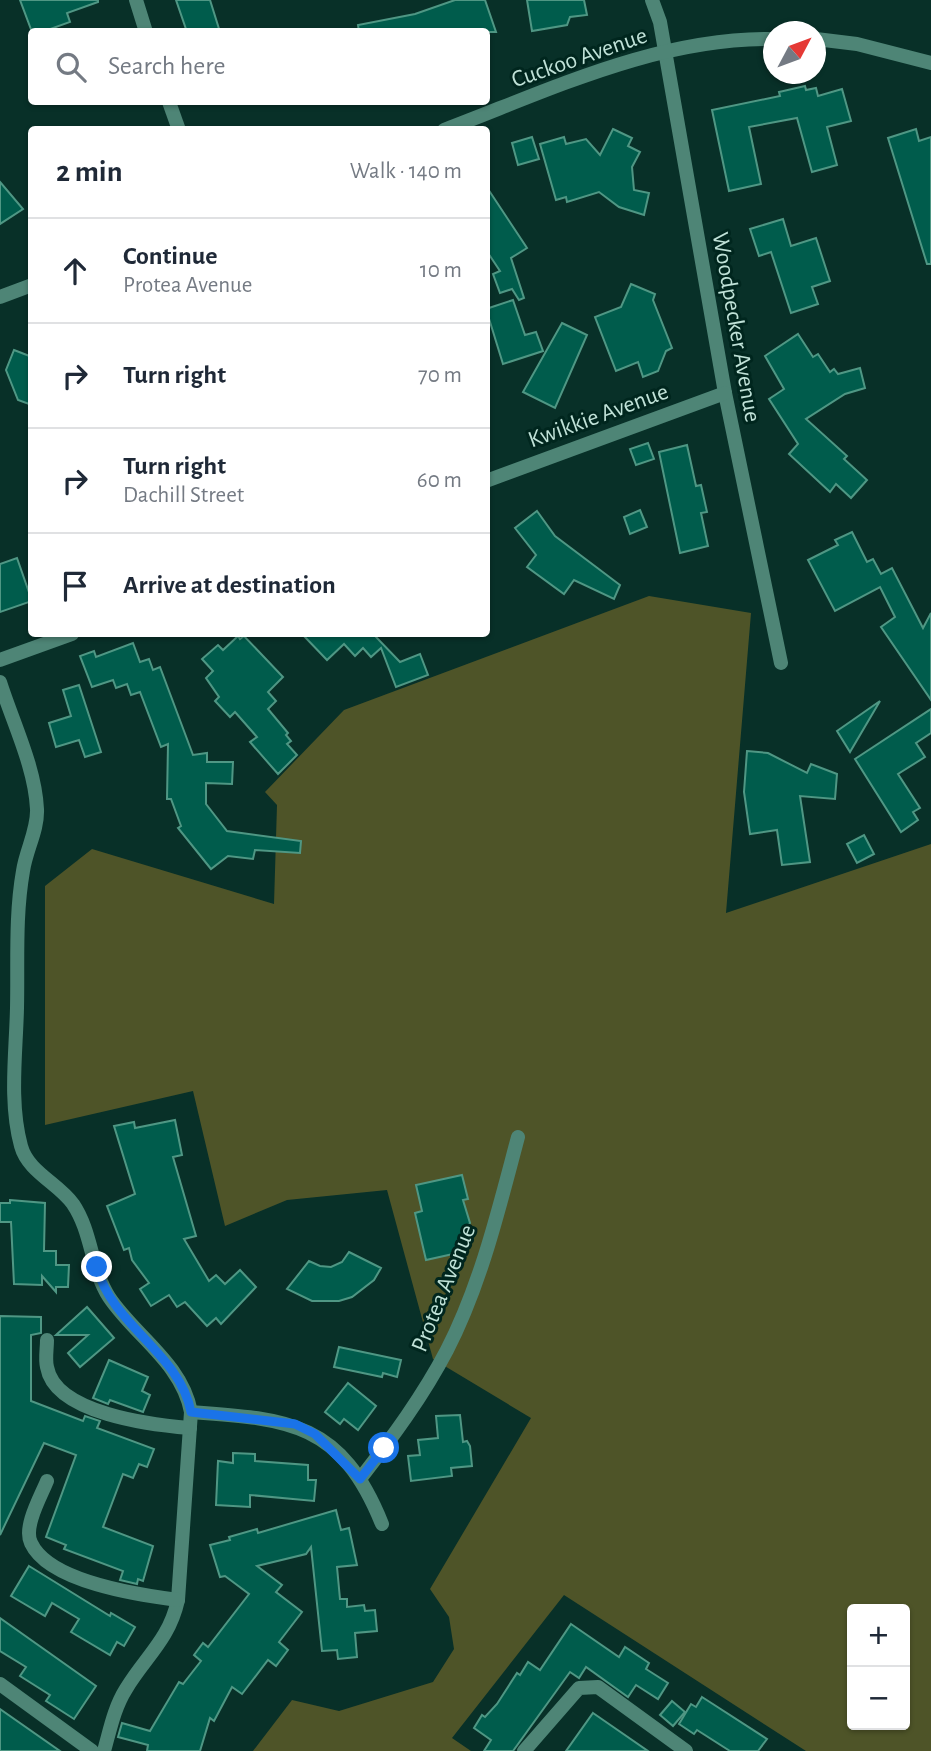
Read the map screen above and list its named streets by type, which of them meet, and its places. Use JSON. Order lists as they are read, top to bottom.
{
  "streets": {
    "street": [
      "Cuckoo Avenue",
      "Woodpecker Avenue",
      "Kwikkie Avenue",
      "Protea Avenue"
    ]
  },
  "crossings": [
    ["Cuckoo Avenue", "Woodpecker Avenue"],
    ["Woodpecker Avenue", "Kwikkie Avenue"]
  ],
  "north": "top right",
  "page": {
    "search": "Search here",
    "heading": ["2 min", "Walk · 140 m"],
    "list": [
      ["Continue", "Protea Avenue", "10 m"],
      ["Turn right", "70 m"],
      ["Turn right", "Dachill Street", "60 m"],
      "Arrive at destination"
    ],
    "map_buttons": ["+", "−"]
  }
}
